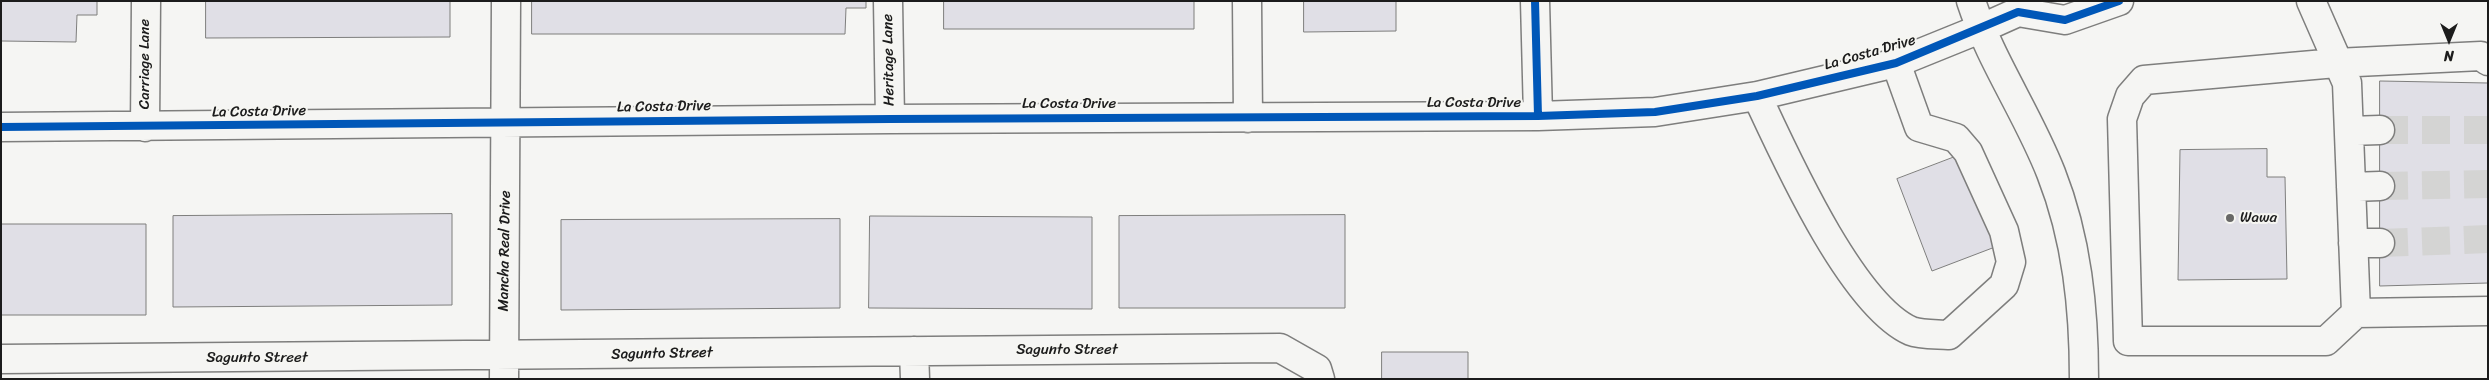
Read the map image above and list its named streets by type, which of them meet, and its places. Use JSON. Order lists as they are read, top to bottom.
{
  "streets": {
    "street": [
      "La Costa Drive",
      "Heritage Lane",
      "Carriage Lane",
      "Mancha Real Drive",
      "Sagunto Street"
    ]
  },
  "crossings": [
    ["La Costa Drive", "Heritage Lane"],
    ["La Costa Drive", "Carriage Lane"],
    ["La Costa Drive", "Mancha Real Drive"],
    ["Mancha Real Drive", "Sagunto Street"]
  ],
  "places": ["Wawa"],
  "north": "bottom"
}
